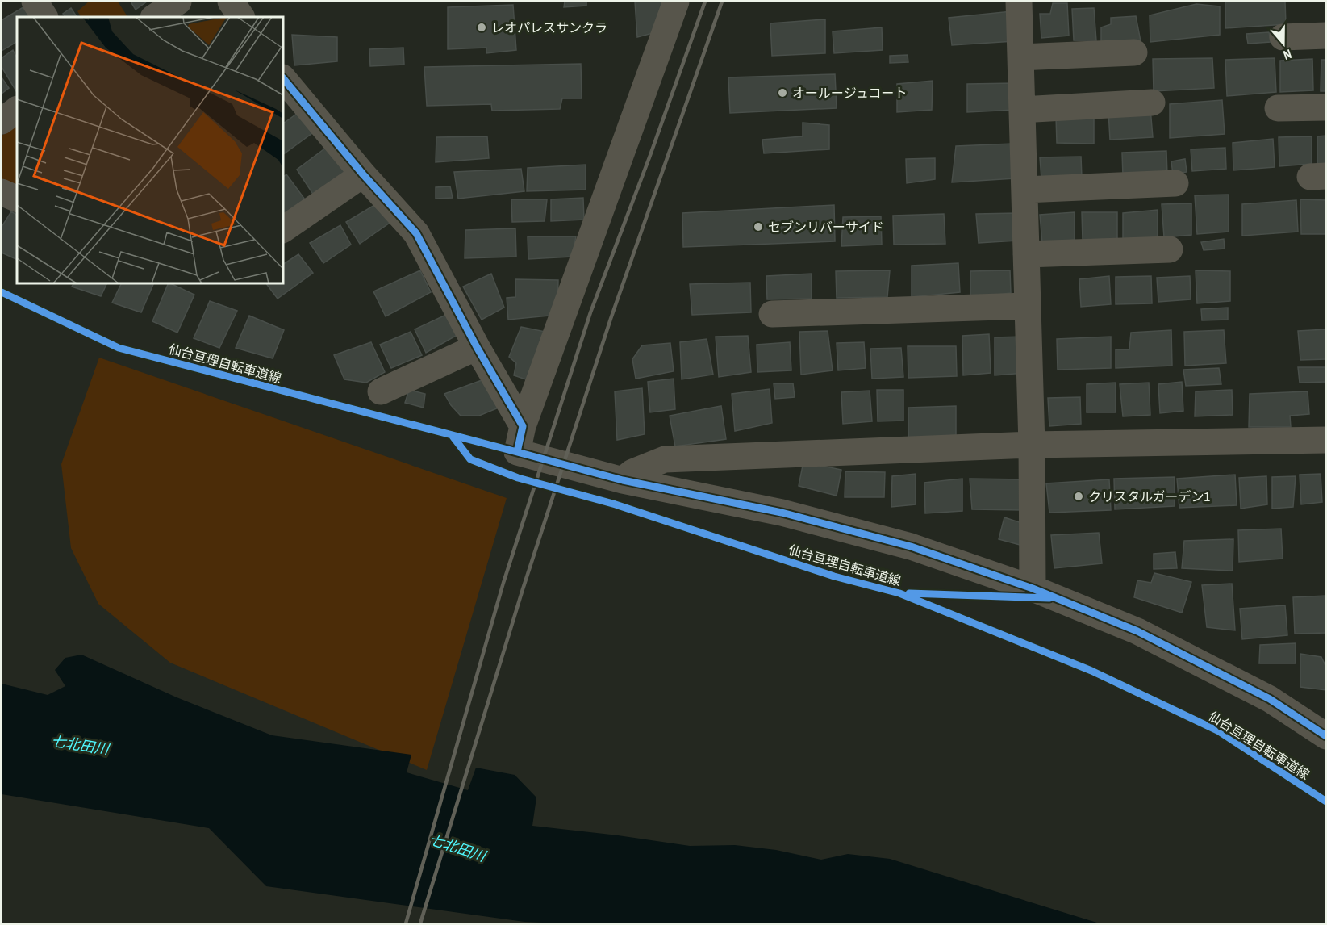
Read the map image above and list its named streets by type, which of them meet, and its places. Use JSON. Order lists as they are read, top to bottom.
{
  "streets": {
    "cycle path": ["仙台亘理自転車道線"]
  },
  "water": ["七北田川"],
  "places": [
    "レオパレスサンクラ",
    "オールージュコート",
    "セブンリバーサイド",
    "クリスタルガーデン1"
  ],
  "north": "bottom"
}
